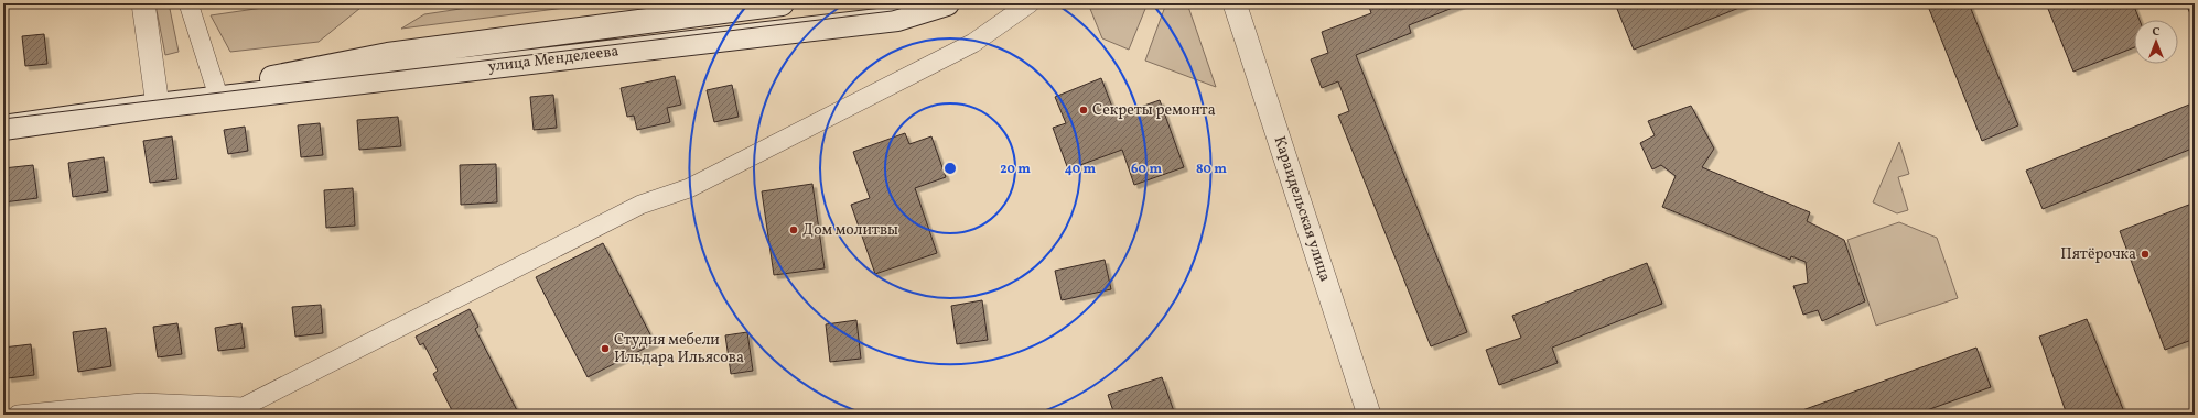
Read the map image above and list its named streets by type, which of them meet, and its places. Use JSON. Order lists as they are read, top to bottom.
{
  "streets": {
    "main road": ["улица Менделеева"],
    "street": ["Караидельская улица"]
  },
  "places": [
    "Секреты ремонта",
    "Дом молитвы",
    "Пятёрочка",
    "Студия мебели Ильдара Ильясова"
  ],
  "north": "top",
  "rings": [
    "20 m",
    "40 m",
    "60 m",
    "80 m"
  ]
}
